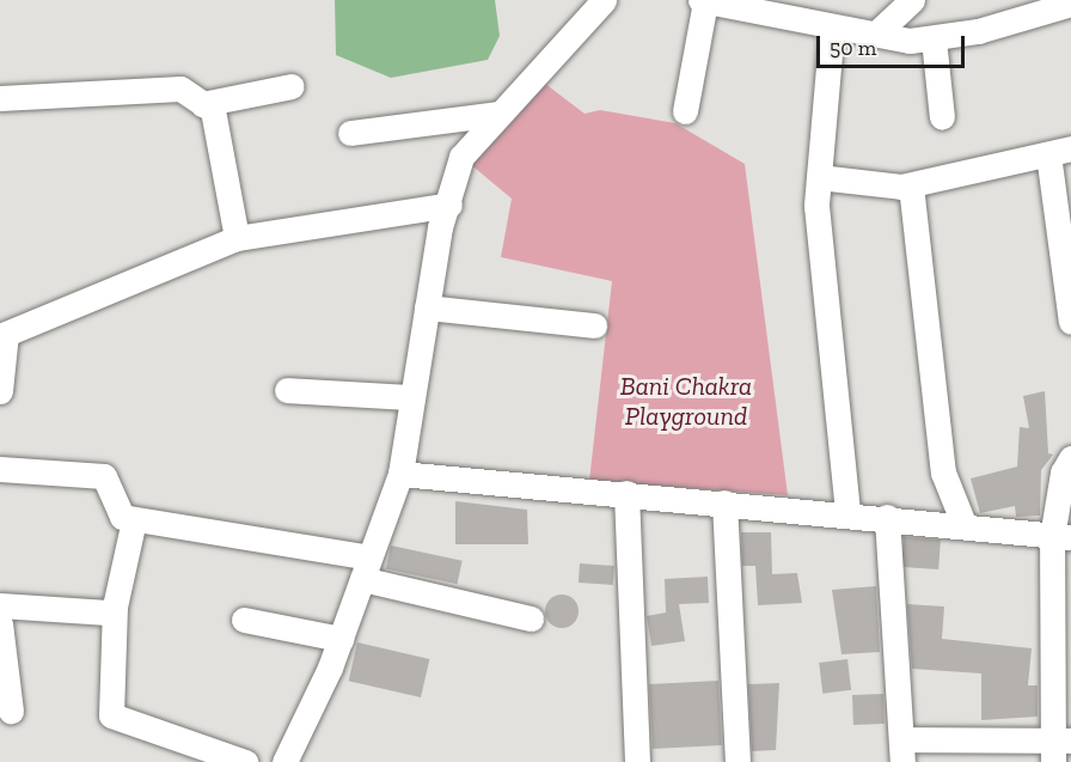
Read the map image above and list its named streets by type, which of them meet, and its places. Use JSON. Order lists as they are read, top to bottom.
{
  "parks": ["Bani Chakra Playground"],
  "scale_bar": "50 m"
}
